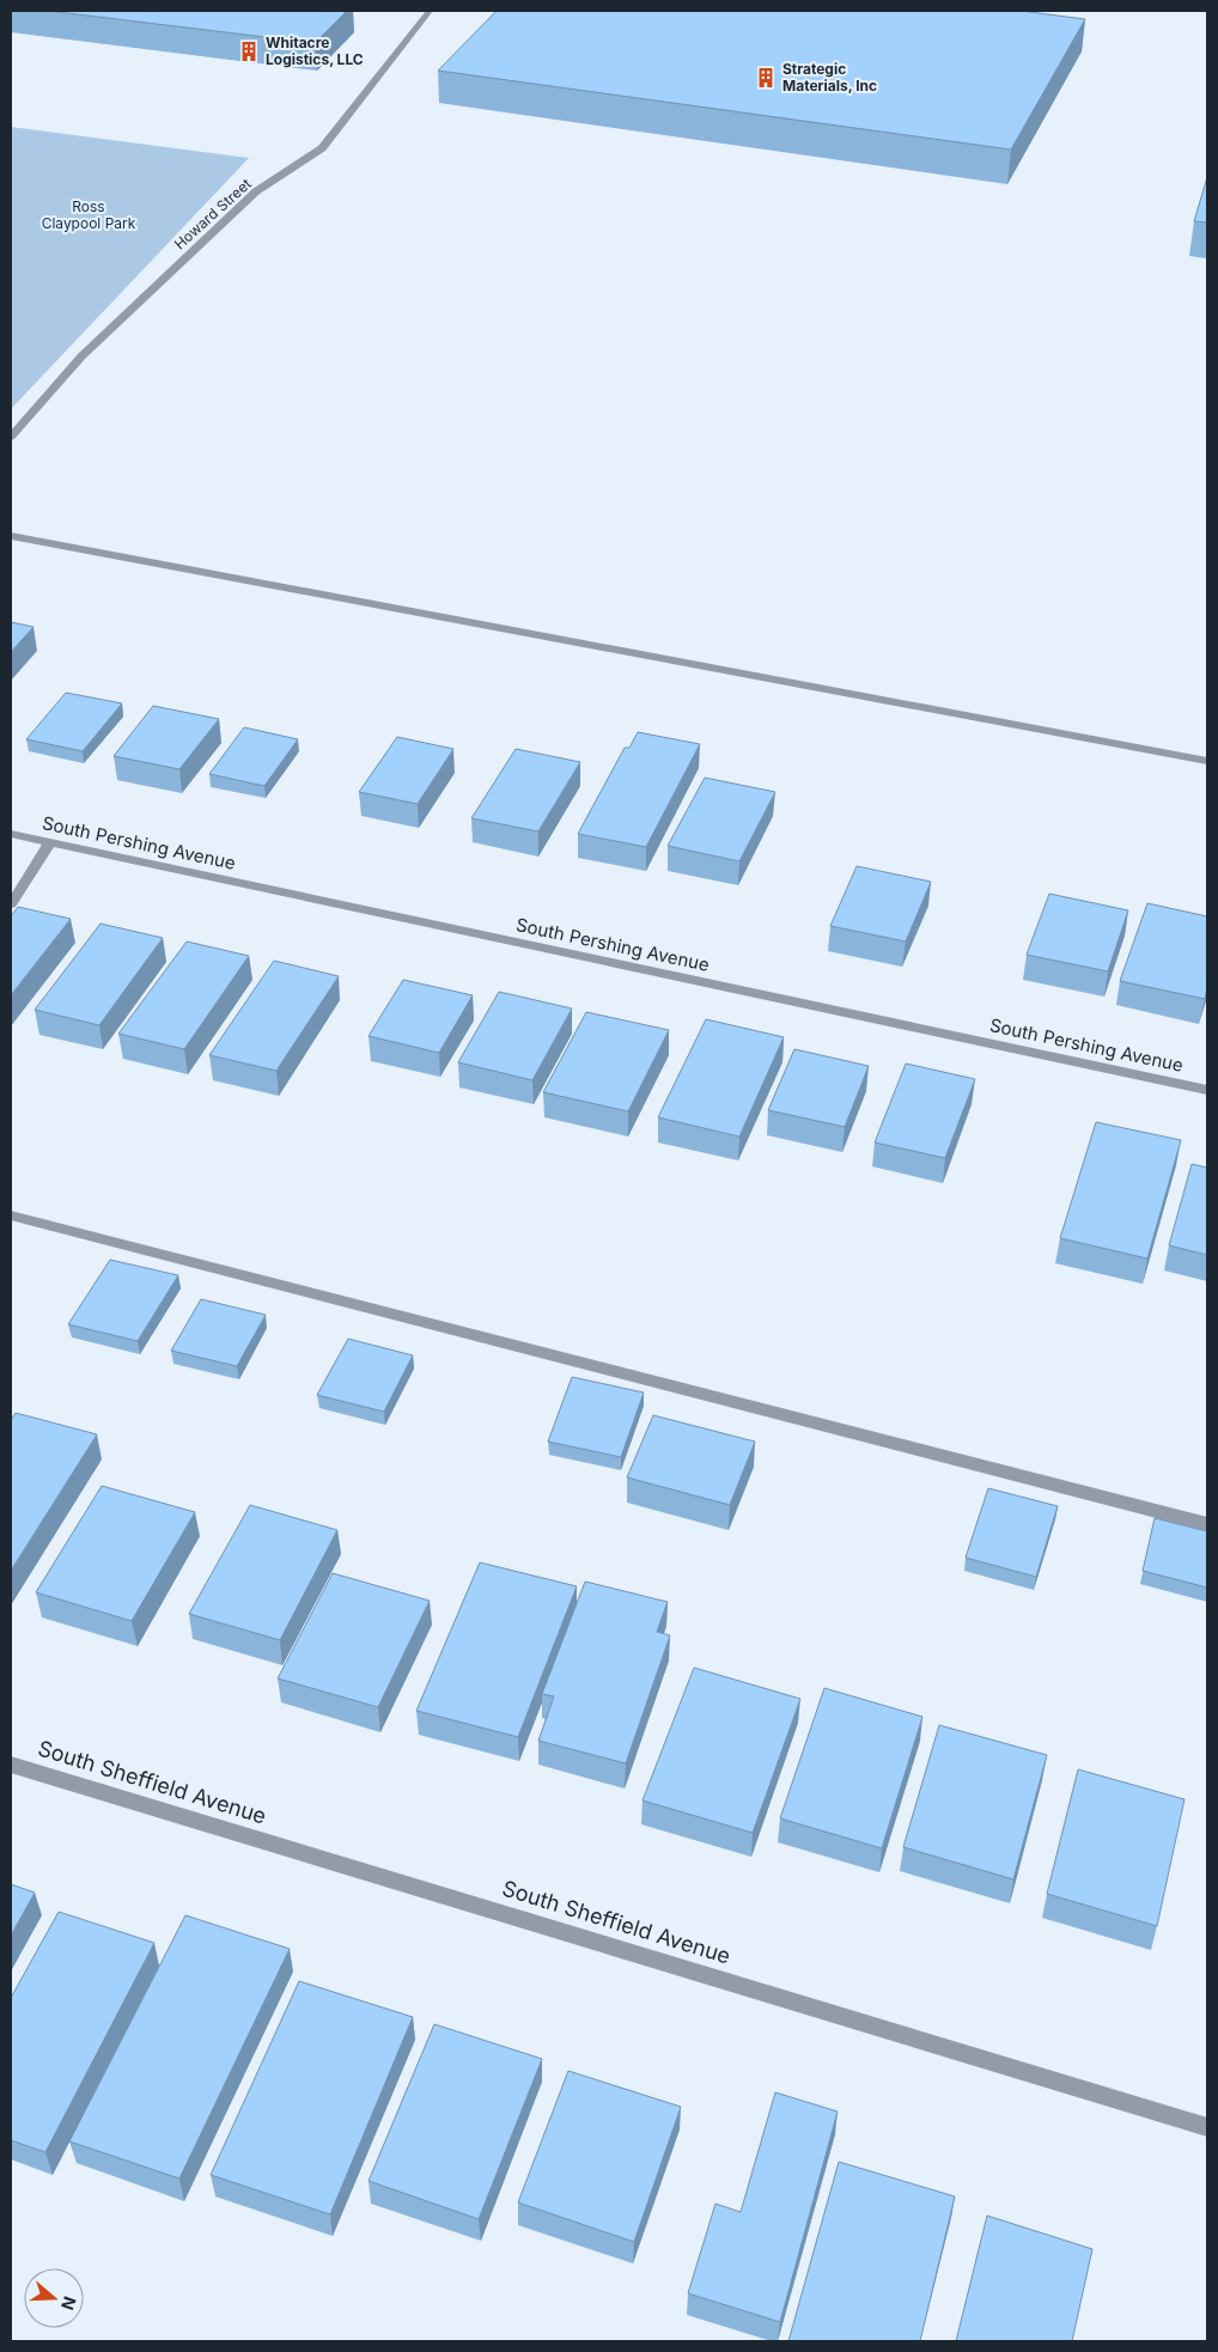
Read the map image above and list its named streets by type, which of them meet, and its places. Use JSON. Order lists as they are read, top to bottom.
{
  "streets": {
    "street": ["Howard Street", "South Pershing Avenue", "South Sheffield Avenue"]
  },
  "parks": ["Ross Claypool Park"],
  "places": {
    "building": ["Whitacre Logistics, LLC", "Strategic Materials, Inc"]
  },
  "north": "right"
}
